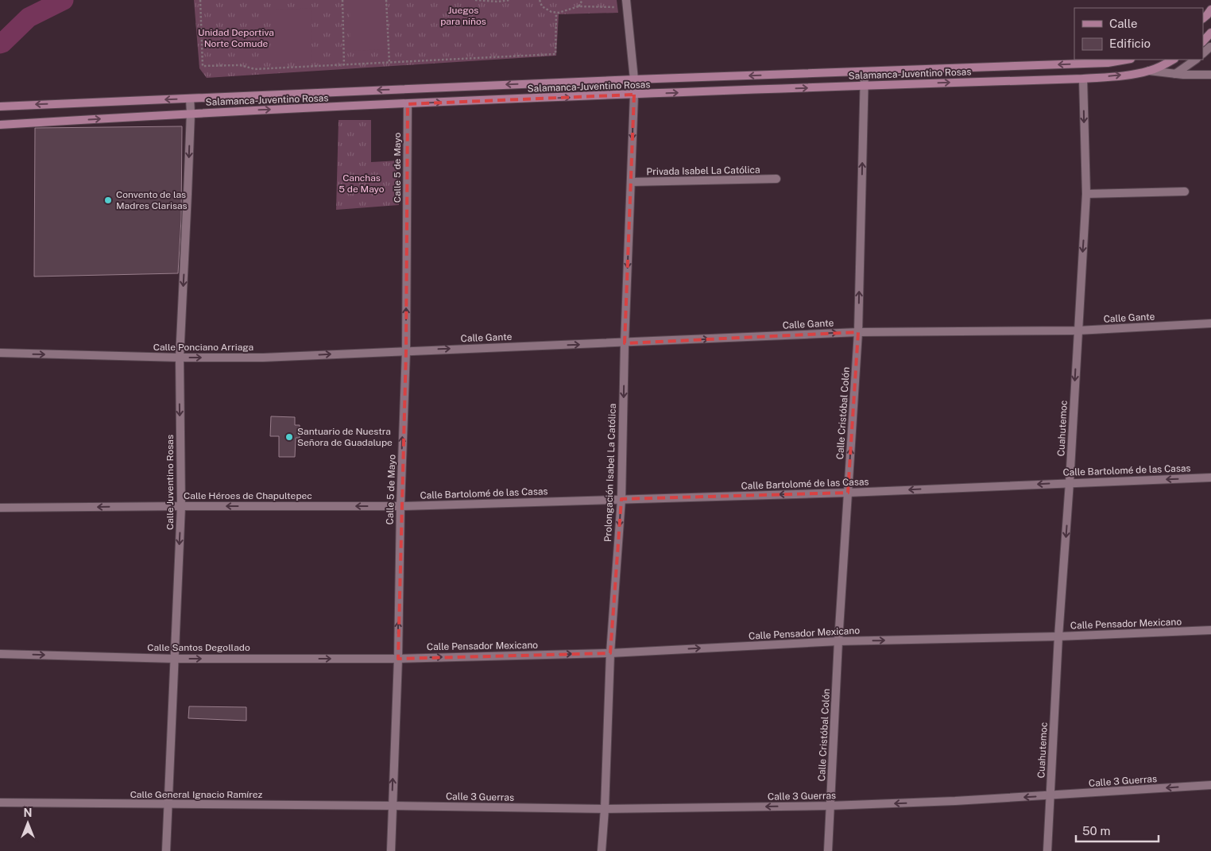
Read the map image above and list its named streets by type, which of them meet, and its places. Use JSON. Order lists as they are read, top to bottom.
{
  "streets": {
    "street": [
      "Salamanca-Juventino Rosas",
      "Calle 5 de Mayo",
      "Privada Isabel La Católica",
      "Calle Gante",
      "Calle Ponciano Arriaga",
      "Calle Cristóbal Colón",
      "Cuahutemoc",
      "Calle Bartolomé de las Casas",
      "Prolongación Isabel La Católica",
      "Calle Juventino Rosas",
      "Calle Héroes de Chapultepec",
      "Calle Pensador Mexicano",
      "Calle Santos Degollado",
      "Calle 3 Guerras",
      "Calle General Ignacio Ramírez"
    ]
  },
  "crossings": [
    ["Salamanca-Juventino Rosas", "Calle 5 de Mayo"],
    ["Salamanca-Juventino Rosas", "Calle Cristóbal Colón"],
    ["Salamanca-Juventino Rosas", "Cuahutemoc"],
    ["Salamanca-Juventino Rosas", "Prolongación Isabel La Católica"],
    ["Salamanca-Juventino Rosas", "Calle Juventino Rosas"],
    ["Calle 5 de Mayo", "Calle Gante"],
    ["Calle 5 de Mayo", "Calle Ponciano Arriaga"],
    ["Calle 5 de Mayo", "Calle Bartolomé de las Casas"],
    ["Calle 5 de Mayo", "Calle Héroes de Chapultepec"],
    ["Calle 5 de Mayo", "Calle Pensador Mexicano"],
    ["Calle 5 de Mayo", "Calle Santos Degollado"],
    ["Calle 5 de Mayo", "Calle 3 Guerras"],
    ["Calle 5 de Mayo", "Calle General Ignacio Ramírez"],
    ["Privada Isabel La Católica", "Prolongación Isabel La Católica"],
    ["Calle Gante", "Calle Ponciano Arriaga"],
    ["Calle Gante", "Calle Cristóbal Colón"],
    ["Calle Gante", "Cuahutemoc"],
    ["Calle Gante", "Prolongación Isabel La Católica"],
    ["Calle Ponciano Arriaga", "Calle Juventino Rosas"],
    ["Calle Cristóbal Colón", "Calle Bartolomé de las Casas"],
    ["Calle Cristóbal Colón", "Calle Pensador Mexicano"],
    ["Calle Cristóbal Colón", "Calle 3 Guerras"],
    ["Cuahutemoc", "Calle Bartolomé de las Casas"],
    ["Cuahutemoc", "Calle Pensador Mexicano"],
    ["Cuahutemoc", "Calle 3 Guerras"],
    ["Calle Bartolomé de las Casas", "Prolongación Isabel La Católica"],
    ["Calle Bartolomé de las Casas", "Calle Héroes de Chapultepec"],
    ["Prolongación Isabel La Católica", "Calle Pensador Mexicano"],
    ["Prolongación Isabel La Católica", "Calle 3 Guerras"],
    ["Calle Juventino Rosas", "Calle Héroes de Chapultepec"],
    ["Calle Juventino Rosas", "Calle Santos Degollado"],
    ["Calle Juventino Rosas", "Calle General Ignacio Ramírez"],
    ["Calle Pensador Mexicano", "Calle Santos Degollado"],
    ["Calle 3 Guerras", "Calle General Ignacio Ramírez"]
  ],
  "one_way": [
    "Calle 5 de Mayo",
    "Calle Gante",
    "Calle Ponciano Arriaga",
    "Calle Cristóbal Colón",
    "Cuahutemoc",
    "Calle Bartolomé de las Casas",
    "Prolongación Isabel La Católica",
    "Calle Juventino Rosas",
    "Calle Héroes de Chapultepec",
    "Calle Pensador Mexicano",
    "Calle Santos Degollado",
    "Calle 3 Guerras"
  ],
  "parks": ["Juegos para niños", "Unidad Deportiva Norte Comude", "Canchas 5 de Mayo"],
  "places": ["Convento de las Madres Clarisas", "Santuario de Nuestra Señora de Guadalupe"],
  "legend": ["Calle", "Edificio"],
  "scale_bar": "50 m",
  "north": "top"
}
